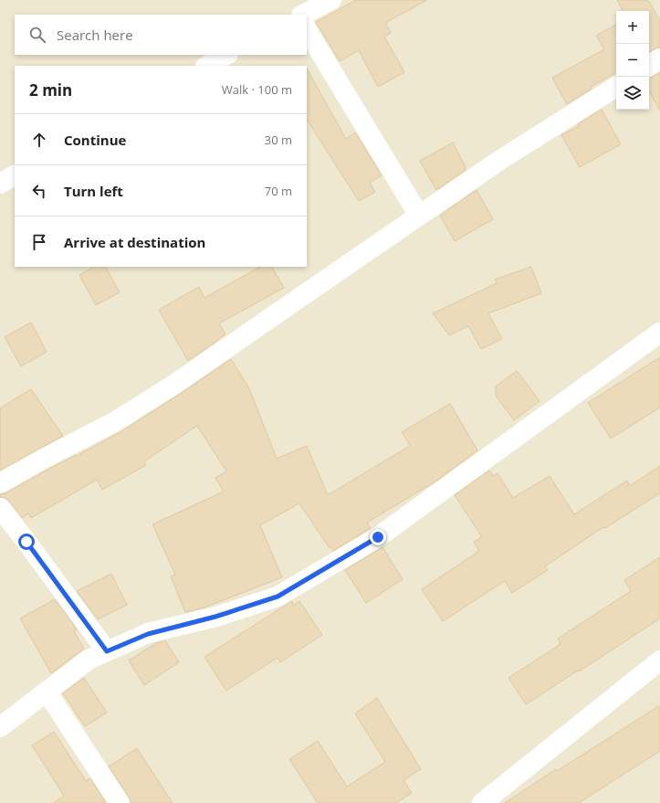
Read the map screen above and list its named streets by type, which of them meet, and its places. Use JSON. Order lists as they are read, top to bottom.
{
  "page": {
    "map_buttons": ["+", "−"],
    "search": "Search here",
    "heading": ["2 min", "Walk · 100 m"],
    "list": [
      ["Continue", "30 m"],
      ["Turn left", "70 m"],
      "Arrive at destination"
    ]
  }
}
